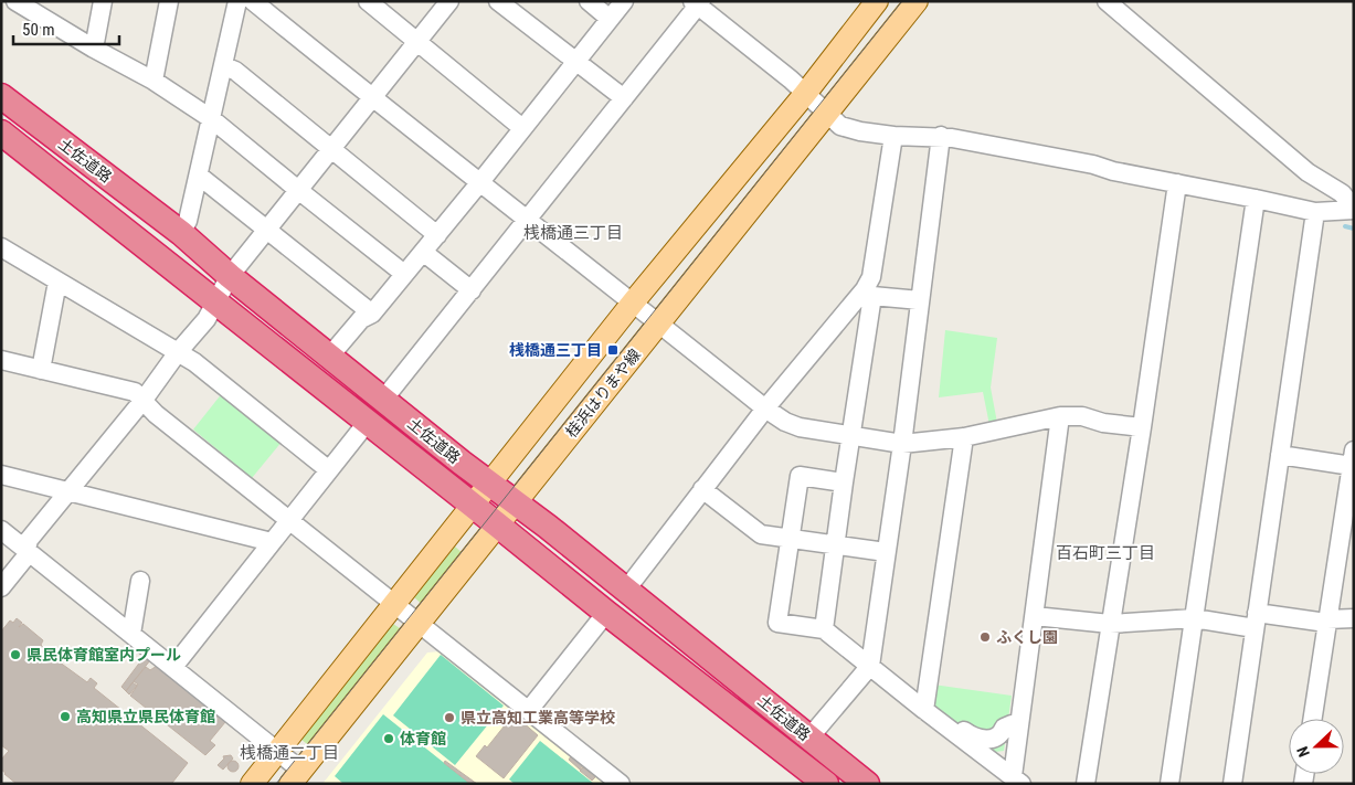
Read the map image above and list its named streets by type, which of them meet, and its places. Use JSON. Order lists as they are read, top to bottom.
{
  "streets": {
    "highway": ["土佐道路"],
    "main road": ["桂浜はりまや線"]
  },
  "crossings": [
    ["土佐道路", "桂浜はりまや線"]
  ],
  "districts": ["桟橋通三丁目", "百石町三丁目", "桟橋通二丁目"],
  "places": {
    "transit": ["桟橋通三丁目"],
    "other": [
      "ふくし園",
      "県民体育館室内プール",
      "高知県立県民体育館",
      "県立高知工業高等学校",
      "体育館"
    ]
  },
  "scale_bar": "50 m",
  "north": "left"
}
